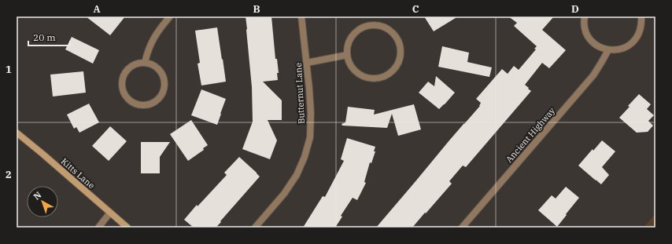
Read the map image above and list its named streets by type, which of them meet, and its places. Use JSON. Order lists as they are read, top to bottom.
{
  "streets": {
    "street": ["Butternut Lane", "Ancient Highway", "Kitts Lane"]
  },
  "scale_bar": "20 m",
  "north": "top left",
  "grid": {
    "columns": [
      "A",
      "B",
      "C",
      "D"
    ],
    "rows": ["1", "2"]
  }
}
